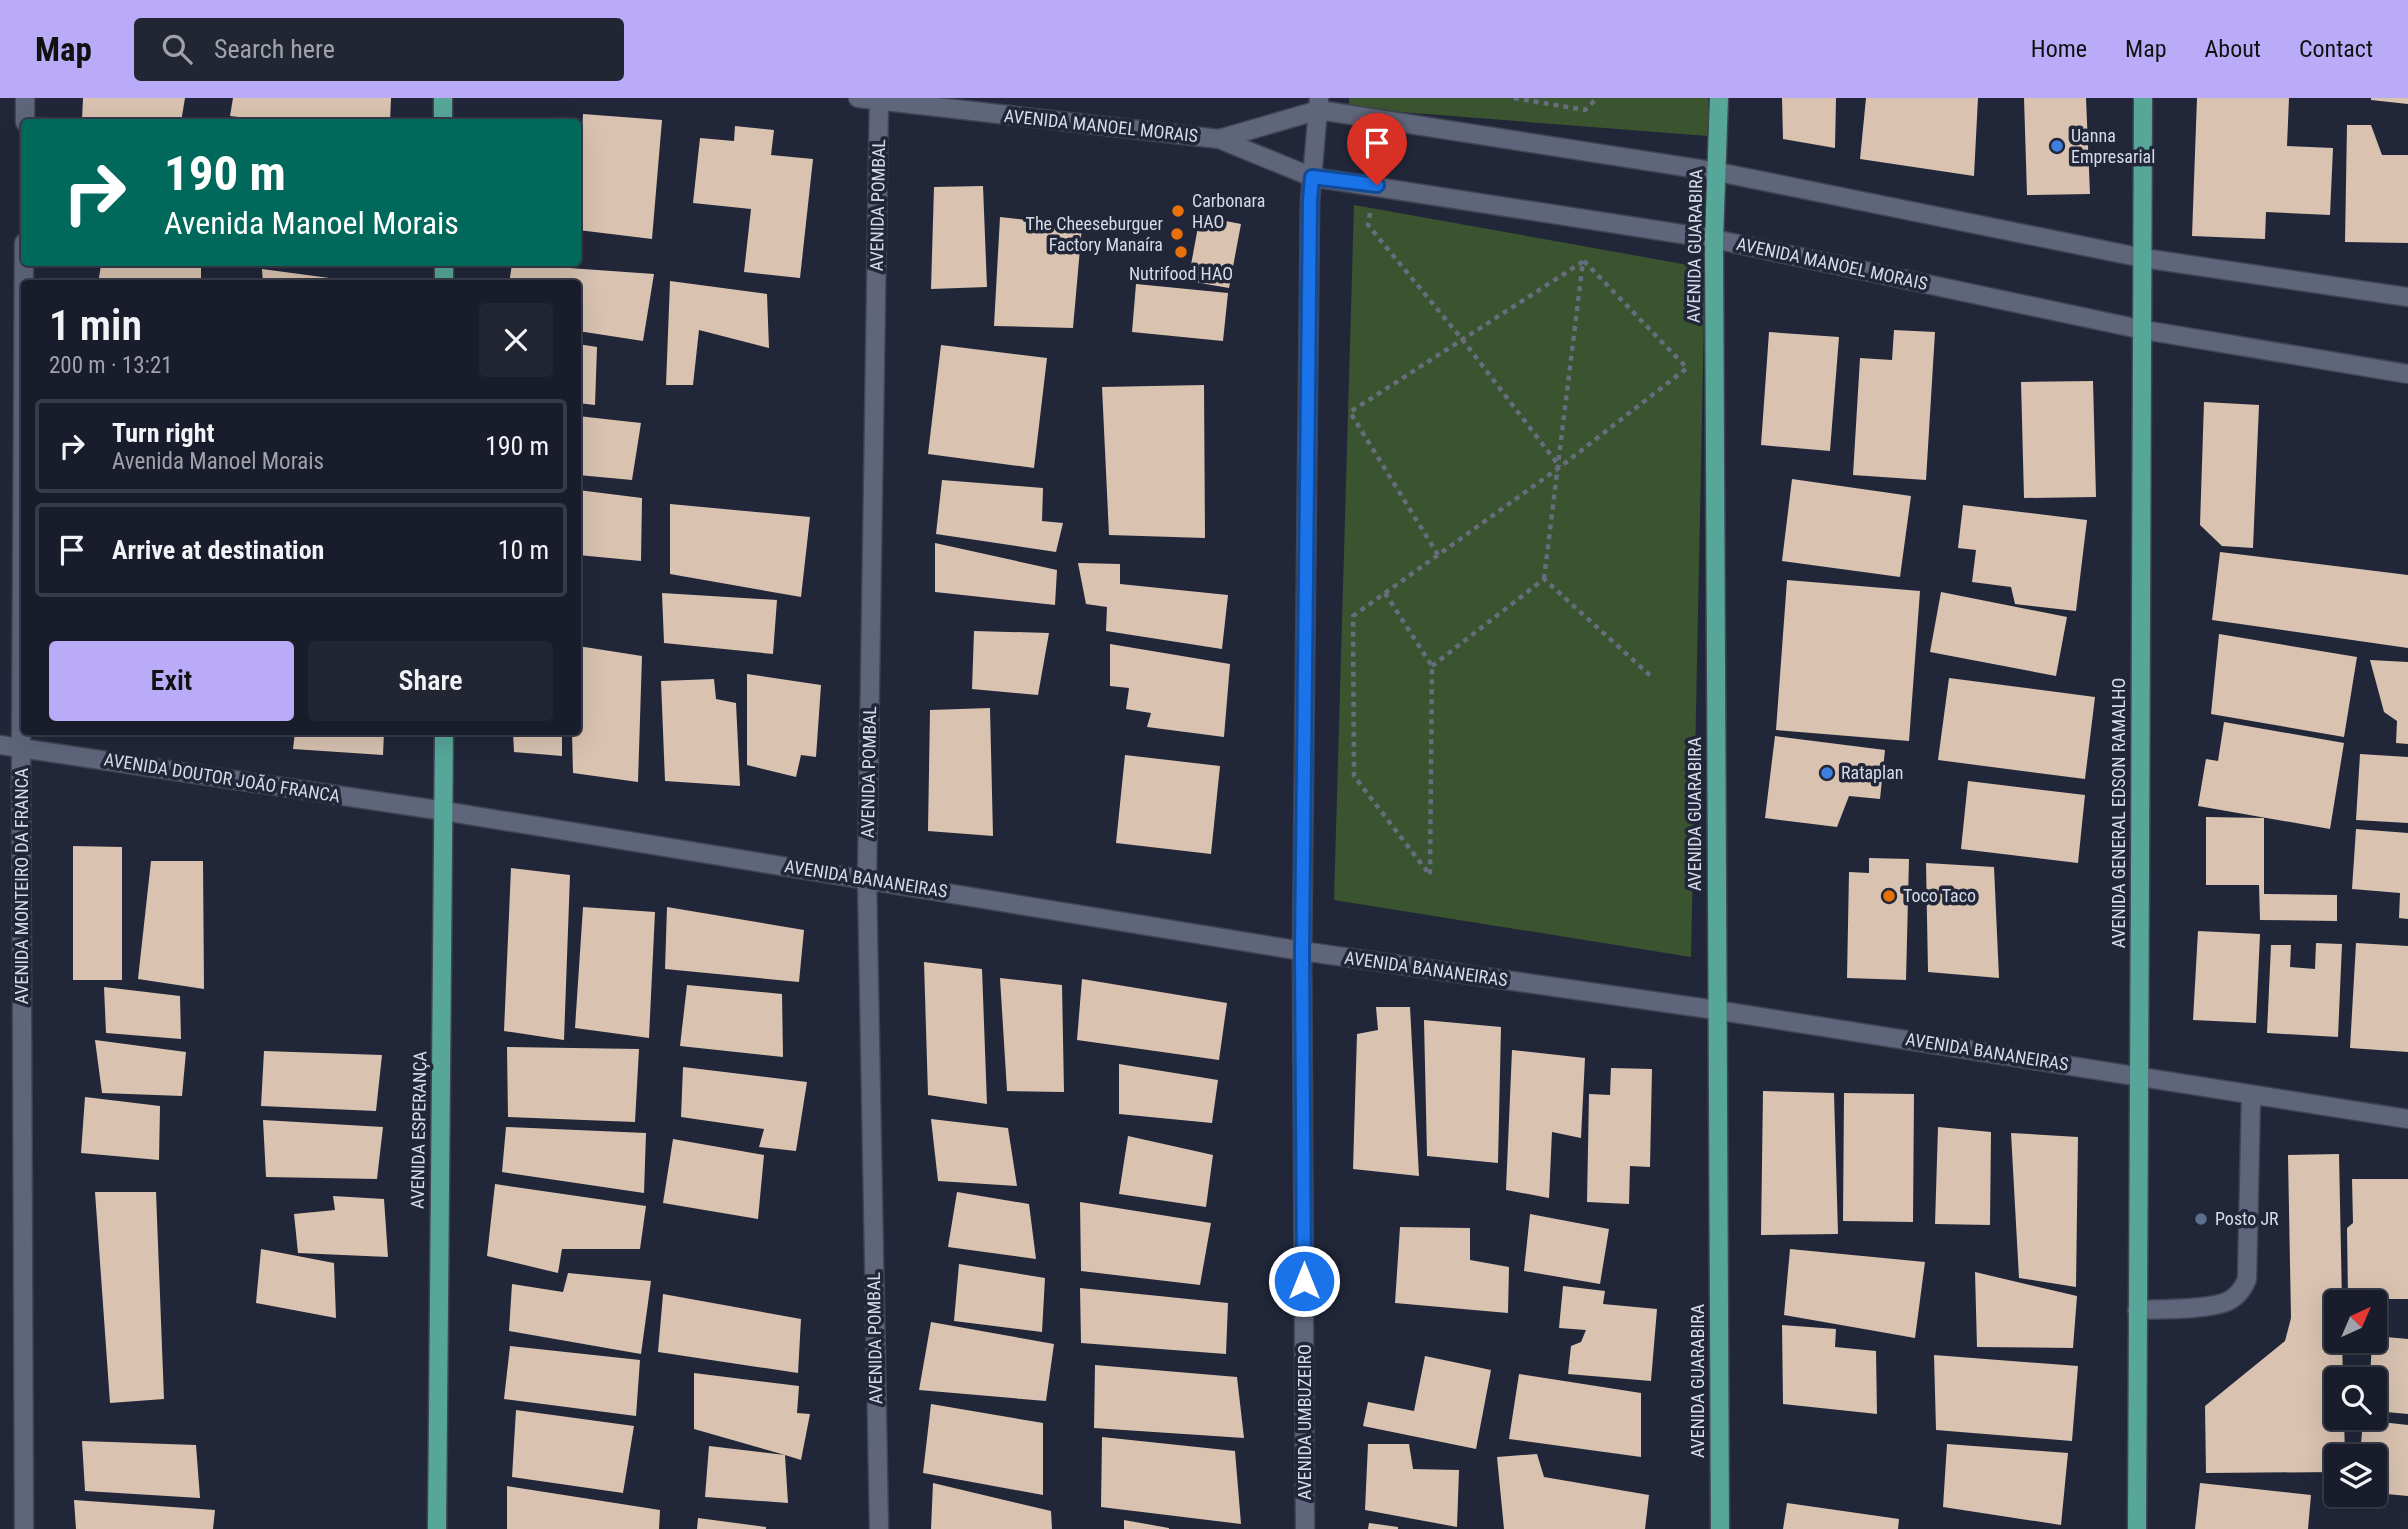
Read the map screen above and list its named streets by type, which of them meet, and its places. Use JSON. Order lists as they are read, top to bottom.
{
  "streets": {
    "main road": ["AVENIDA GUARABIRA", "AVENIDA GENERAL EDSON RAMALHO", "AVENIDA ESPERANÇA"],
    "street": [
      "AVENIDA MANOEL MORAIS",
      "AVENIDA POMBAL",
      "AVENIDA DOUTOR JOÃO FRANCA",
      "AVENIDA BANANEIRAS",
      "AVENIDA MONTEIRO DA FRANCA",
      "AVENIDA UMBUZEIRO"
    ]
  },
  "crossings": [
    ["AVENIDA MANOEL MORAIS", "AVENIDA POMBAL"],
    ["AVENIDA MANOEL MORAIS", "AVENIDA GUARABIRA"],
    ["AVENIDA MANOEL MORAIS", "AVENIDA GENERAL EDSON RAMALHO"],
    ["AVENIDA MANOEL MORAIS", "AVENIDA UMBUZEIRO"],
    ["AVENIDA POMBAL", "AVENIDA BANANEIRAS"],
    ["AVENIDA GUARABIRA", "AVENIDA BANANEIRAS"],
    ["AVENIDA DOUTOR JOÃO FRANCA", "AVENIDA BANANEIRAS"],
    ["AVENIDA DOUTOR JOÃO FRANCA", "AVENIDA MONTEIRO DA FRANCA"],
    ["AVENIDA DOUTOR JOÃO FRANCA", "AVENIDA ESPERANÇA"],
    ["AVENIDA GENERAL EDSON RAMALHO", "AVENIDA BANANEIRAS"],
    ["AVENIDA BANANEIRAS", "AVENIDA ESPERANÇA"],
    ["AVENIDA BANANEIRAS", "AVENIDA UMBUZEIRO"]
  ],
  "places": [
    "Uanna Empresarial",
    "Carbonara HAO",
    "The Cheeseburguer Factory Manaíra",
    "Nutrifood HAO",
    "Rataplan",
    "Toco Taco",
    "Posto JR"
  ],
  "north": "top right",
  "page": {
    "header": "Map",
    "search": "Search here",
    "nav": [
      "Home",
      "Map",
      "About",
      "Contact"
    ],
    "turn": ["190 m", "Avenida Manoel Morais"],
    "heading": ["1 min", "200 m · 13:21"],
    "list": [
      {
        "name": "Turn right",
        "note": "Avenida Manoel Morais",
        "value": "190 m"
      },
      {
        "name": "Arrive at destination",
        "value": "10 m"
      }
    ],
    "buttons": ["Exit", "Share"]
  }
}
